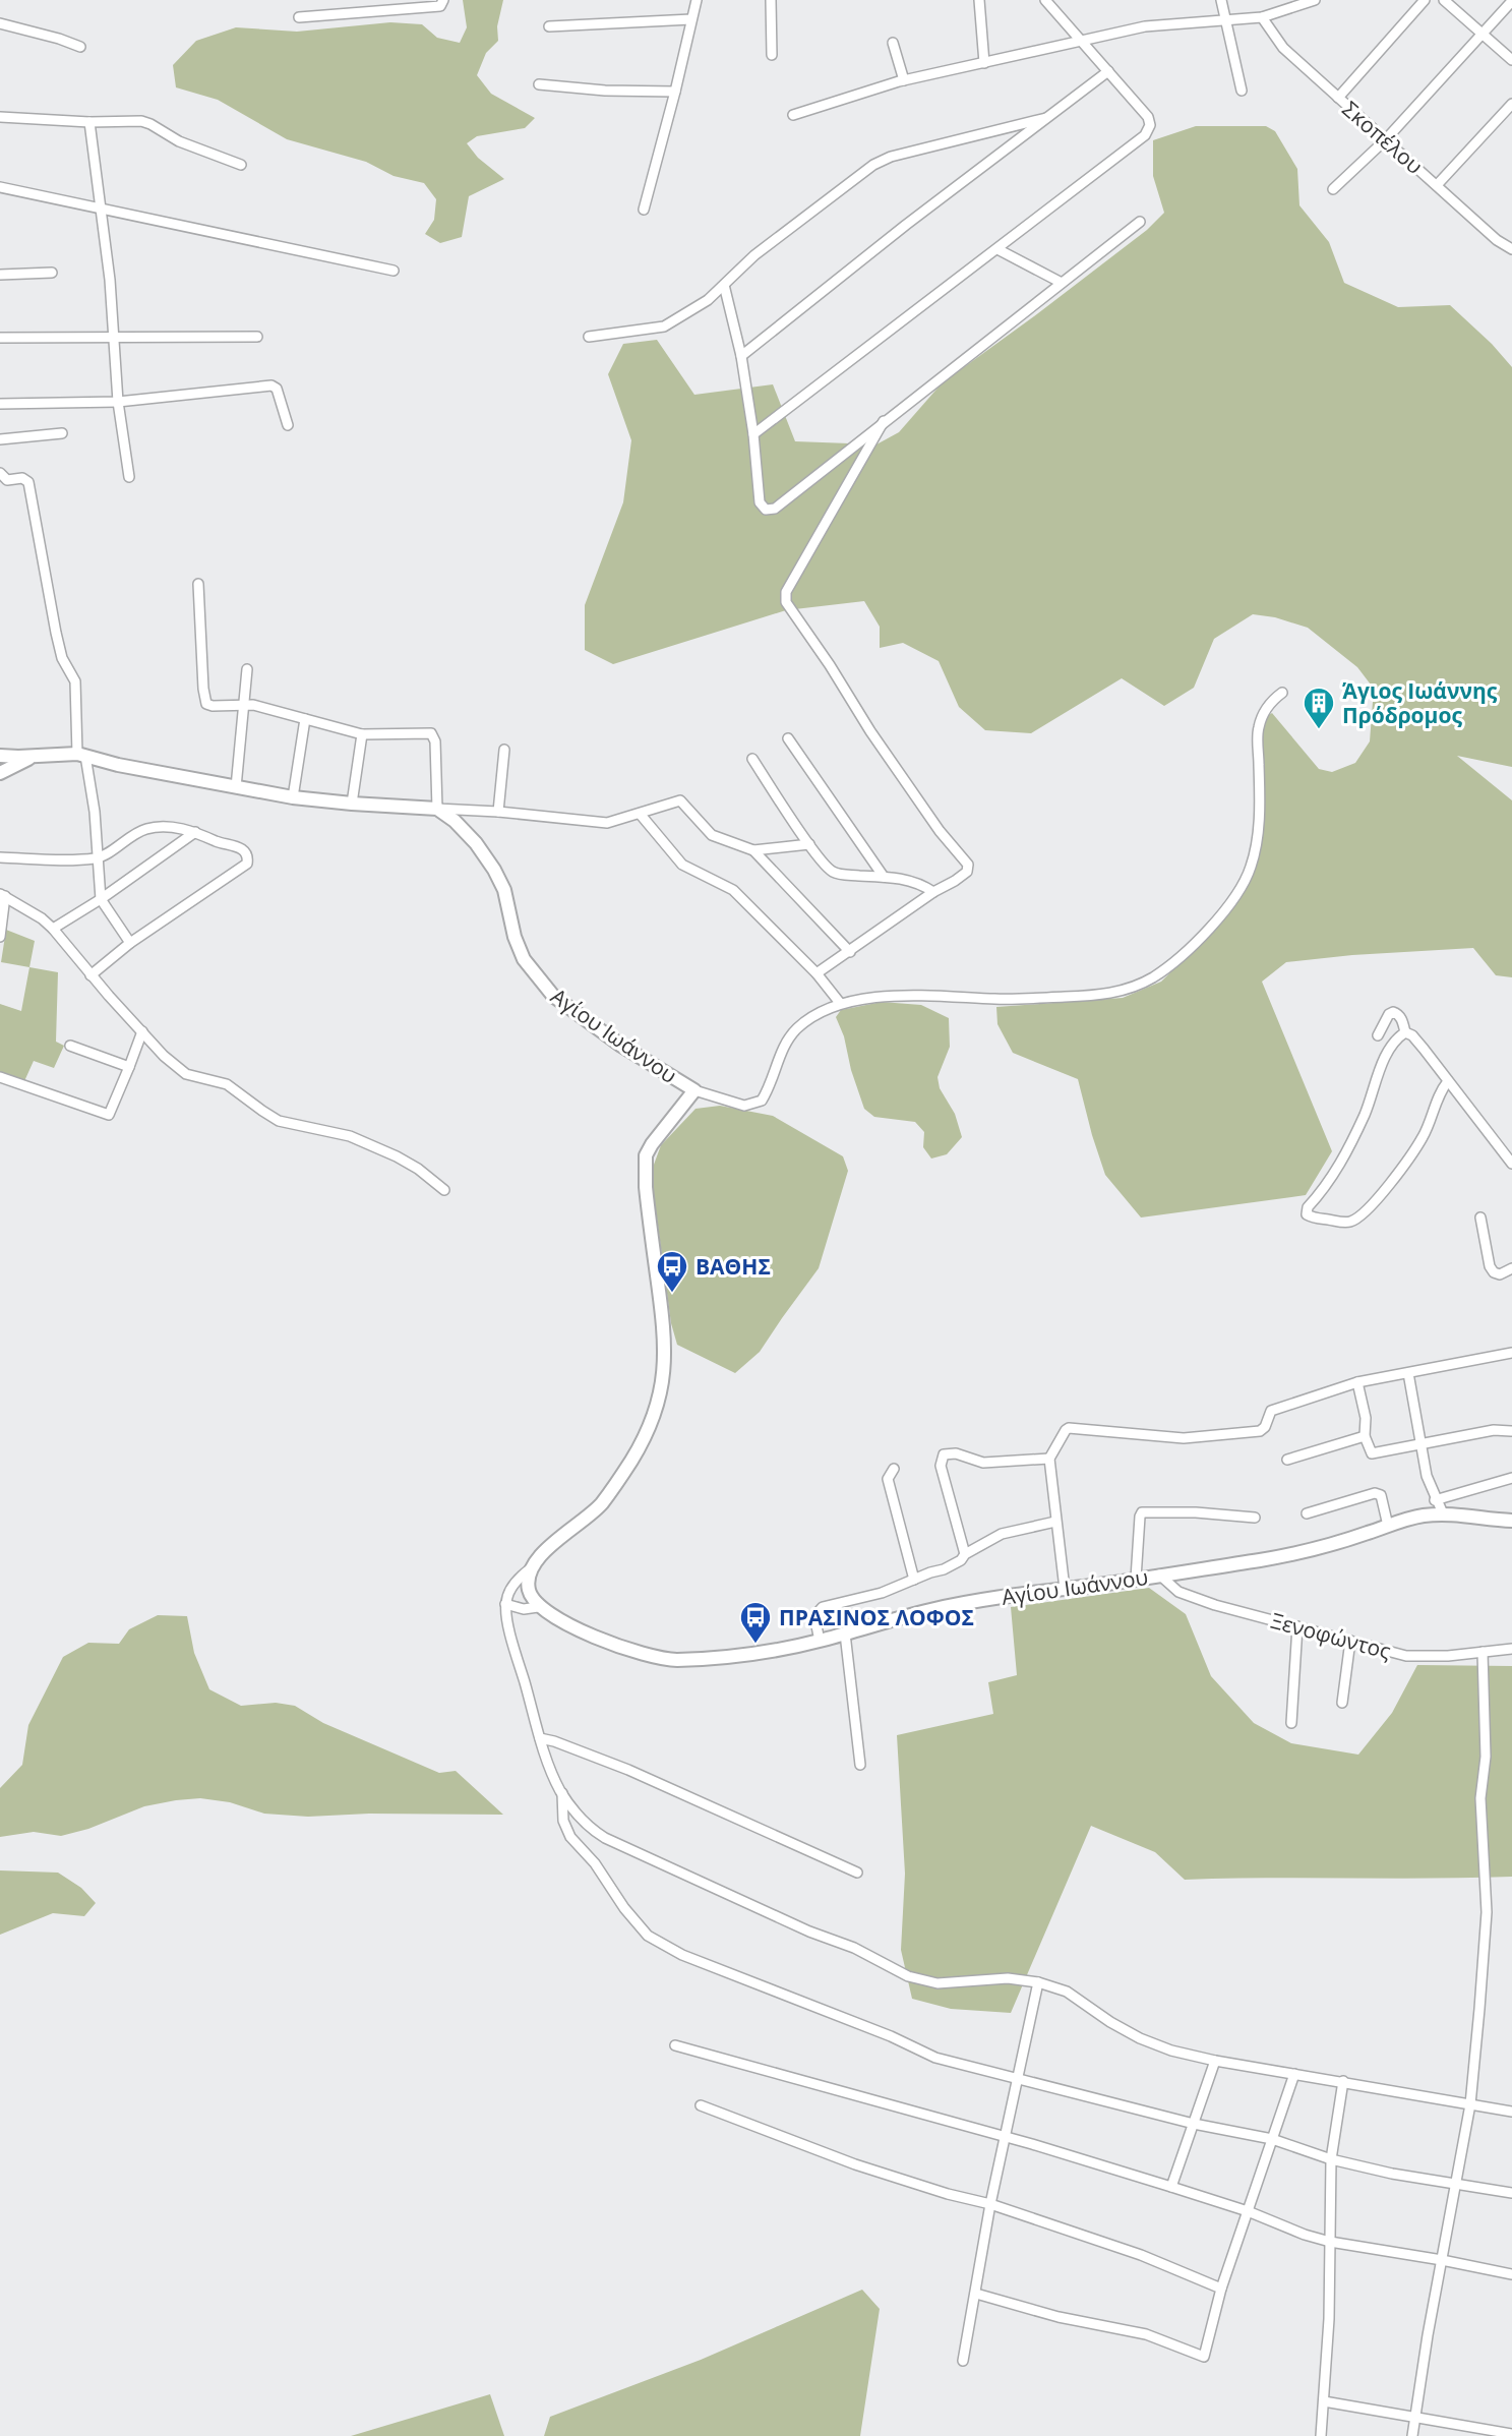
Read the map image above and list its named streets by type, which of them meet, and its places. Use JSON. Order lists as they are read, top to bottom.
{
  "streets": {
    "street": ["Σκοπέλου", "Αγίου Ιωάννου", "Ξενοφώντος"]
  },
  "crossings": [
    ["Αγίου Ιωάννου", "Ξενοφώντος"]
  ],
  "places": {
    "building": ["Άγιος Ιωάννης Πρόδρομος"],
    "bus stop": ["ΒΑΘΗΣ", "ΠΡΑΣΙΝΟΣ ΛΟΦΟΣ"]
  }
}
